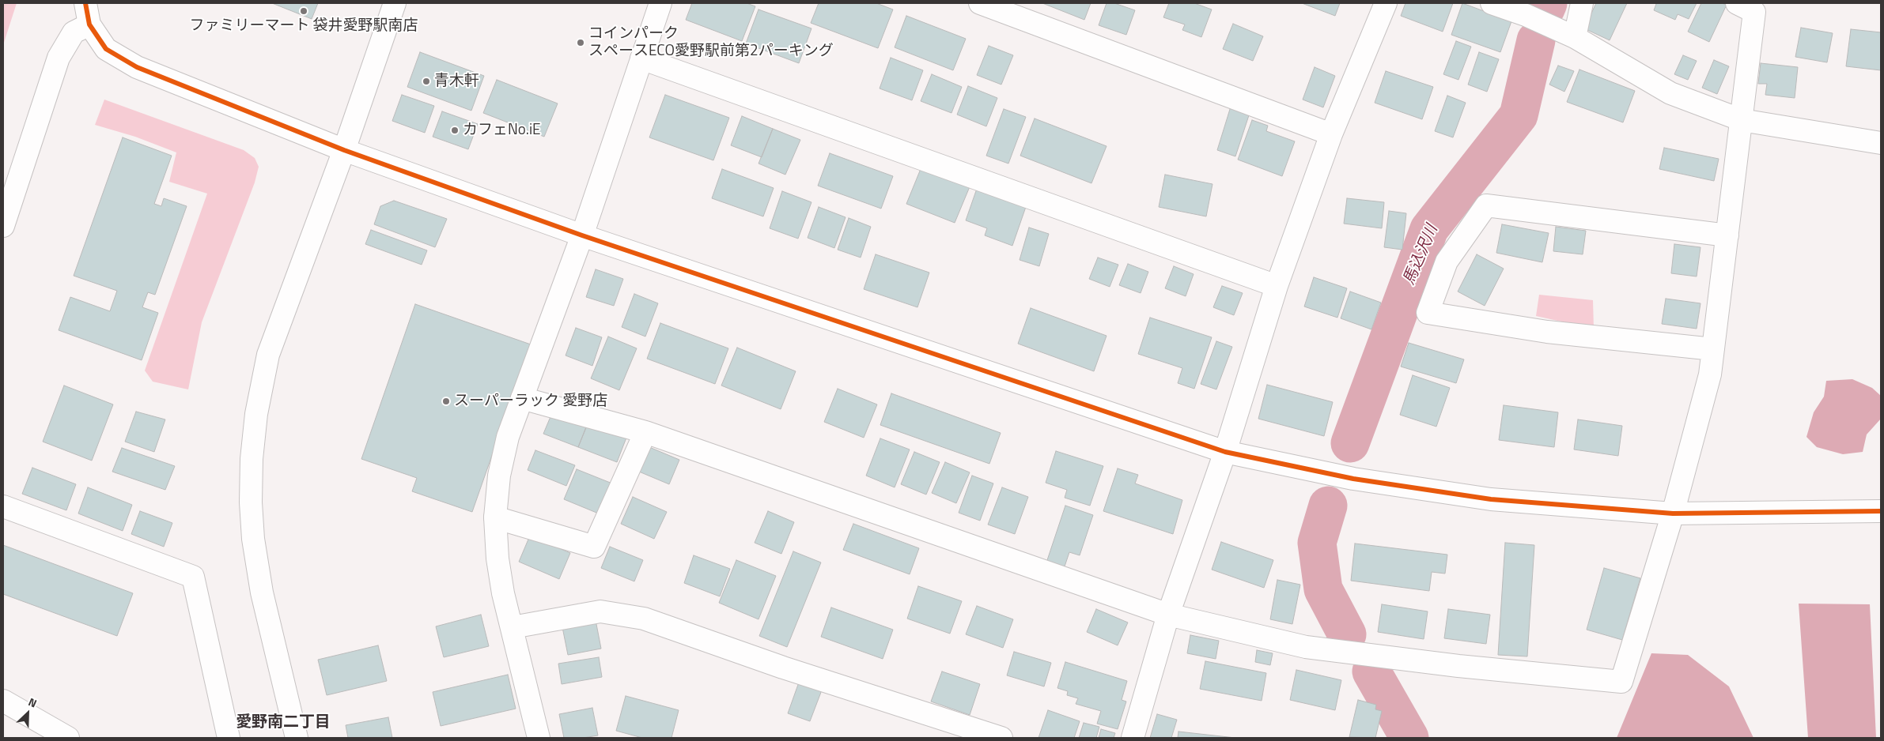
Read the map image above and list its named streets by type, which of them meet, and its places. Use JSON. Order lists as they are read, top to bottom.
{
  "districts": ["愛野南二丁目"],
  "water": ["馬込沢川"],
  "places": [
    "ファミリーマート 袋井愛野駅南店",
    "コインパーク スペースECO愛野駅前第2パーキング",
    "青木軒",
    "カフェNo.iE",
    "スーパーラック 愛野店"
  ],
  "north": "top right"
}
